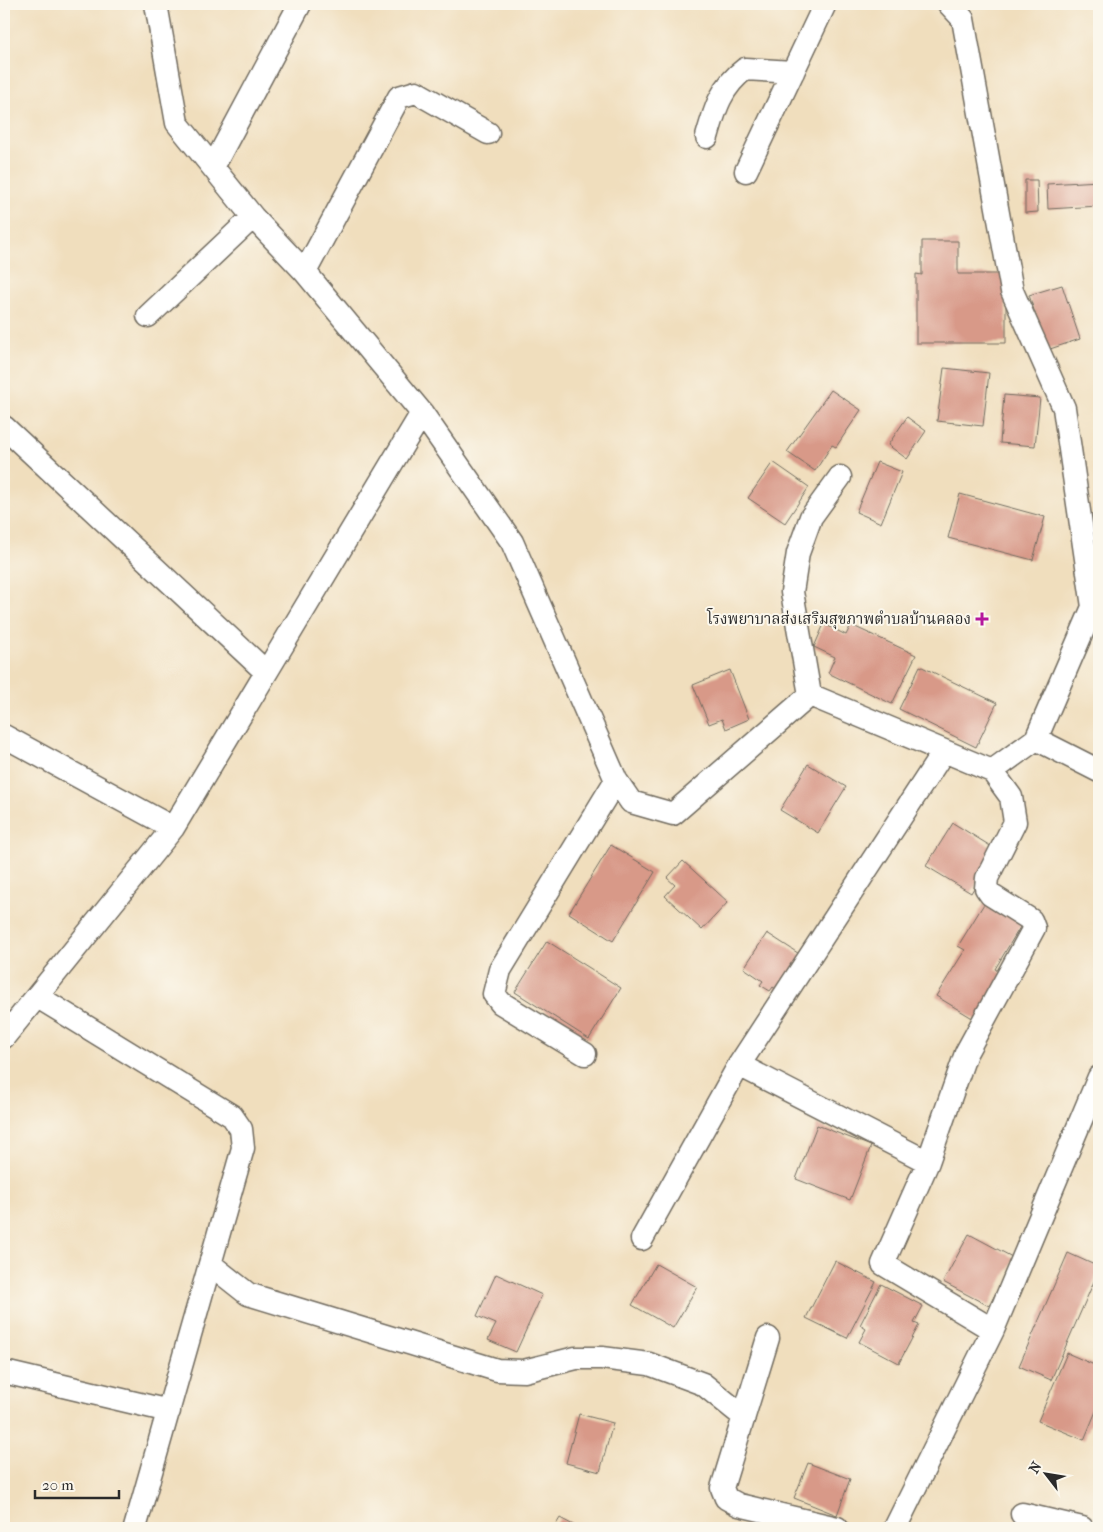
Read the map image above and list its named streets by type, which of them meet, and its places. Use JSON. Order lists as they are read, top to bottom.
{
  "places": {
    "health": ["โรงพยาบาลส่งเสริมสุขภาพตำบลบ้านคลอง"]
  },
  "scale_bar": "20 m",
  "north": "top left"
}
